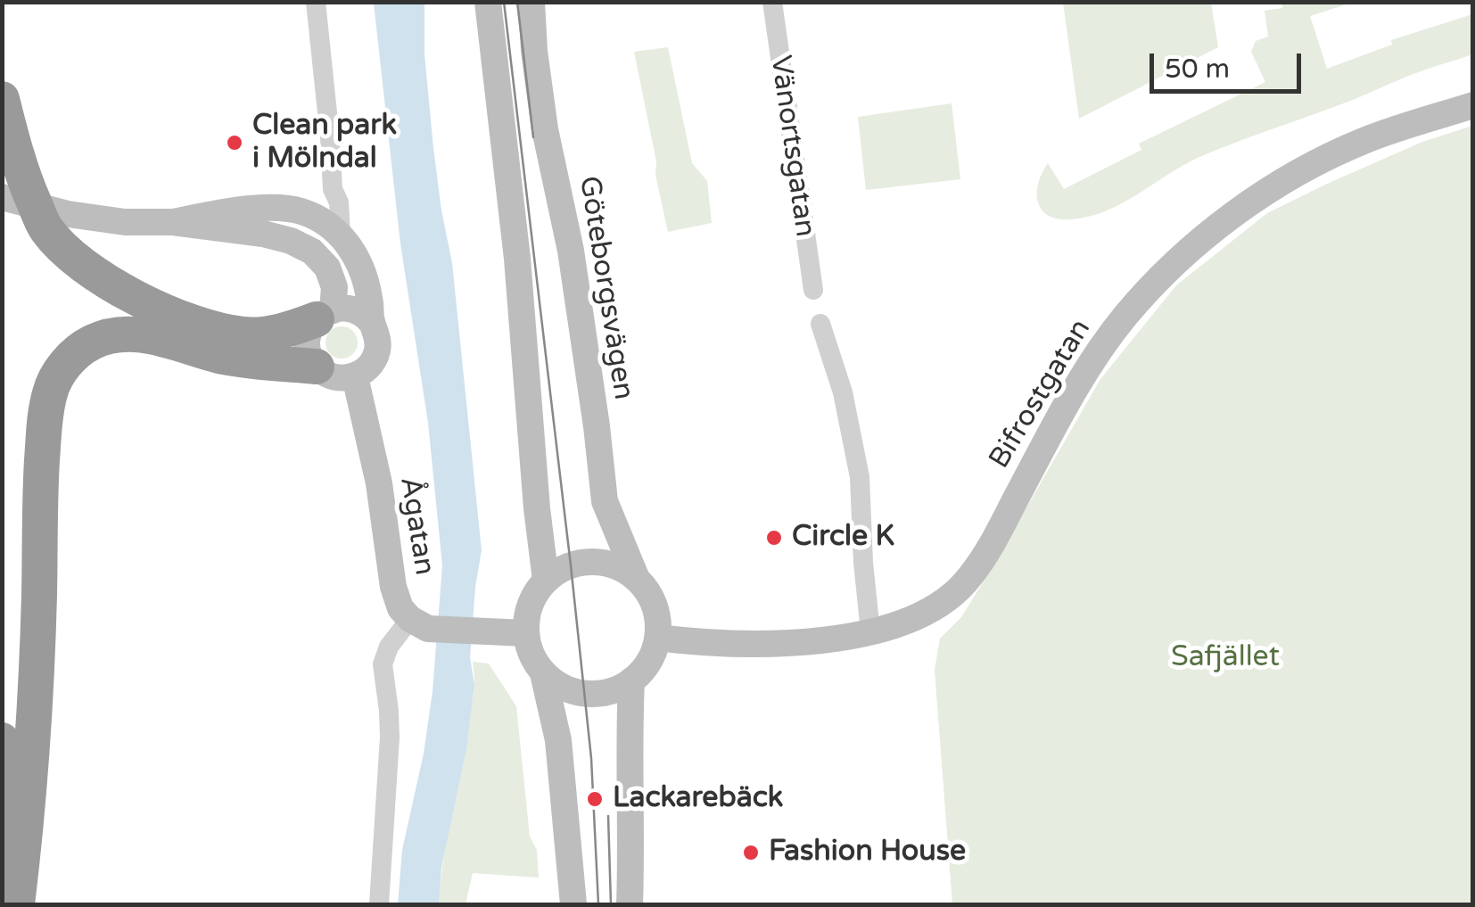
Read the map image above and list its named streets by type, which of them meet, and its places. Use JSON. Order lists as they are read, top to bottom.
{
  "streets": {
    "main road": ["Göteborgsvägen", "Bifrostgatan", "Ågatan"],
    "street": ["Vänortsgatan"]
  },
  "crossings": [
    ["Göteborgsvägen", "Bifrostgatan"]
  ],
  "parks": ["Safjället"],
  "places": [
    "Clean park i Mölndal",
    "Circle K",
    "Lackarebäck",
    "Fashion House"
  ],
  "scale_bar": "50 m"
}
